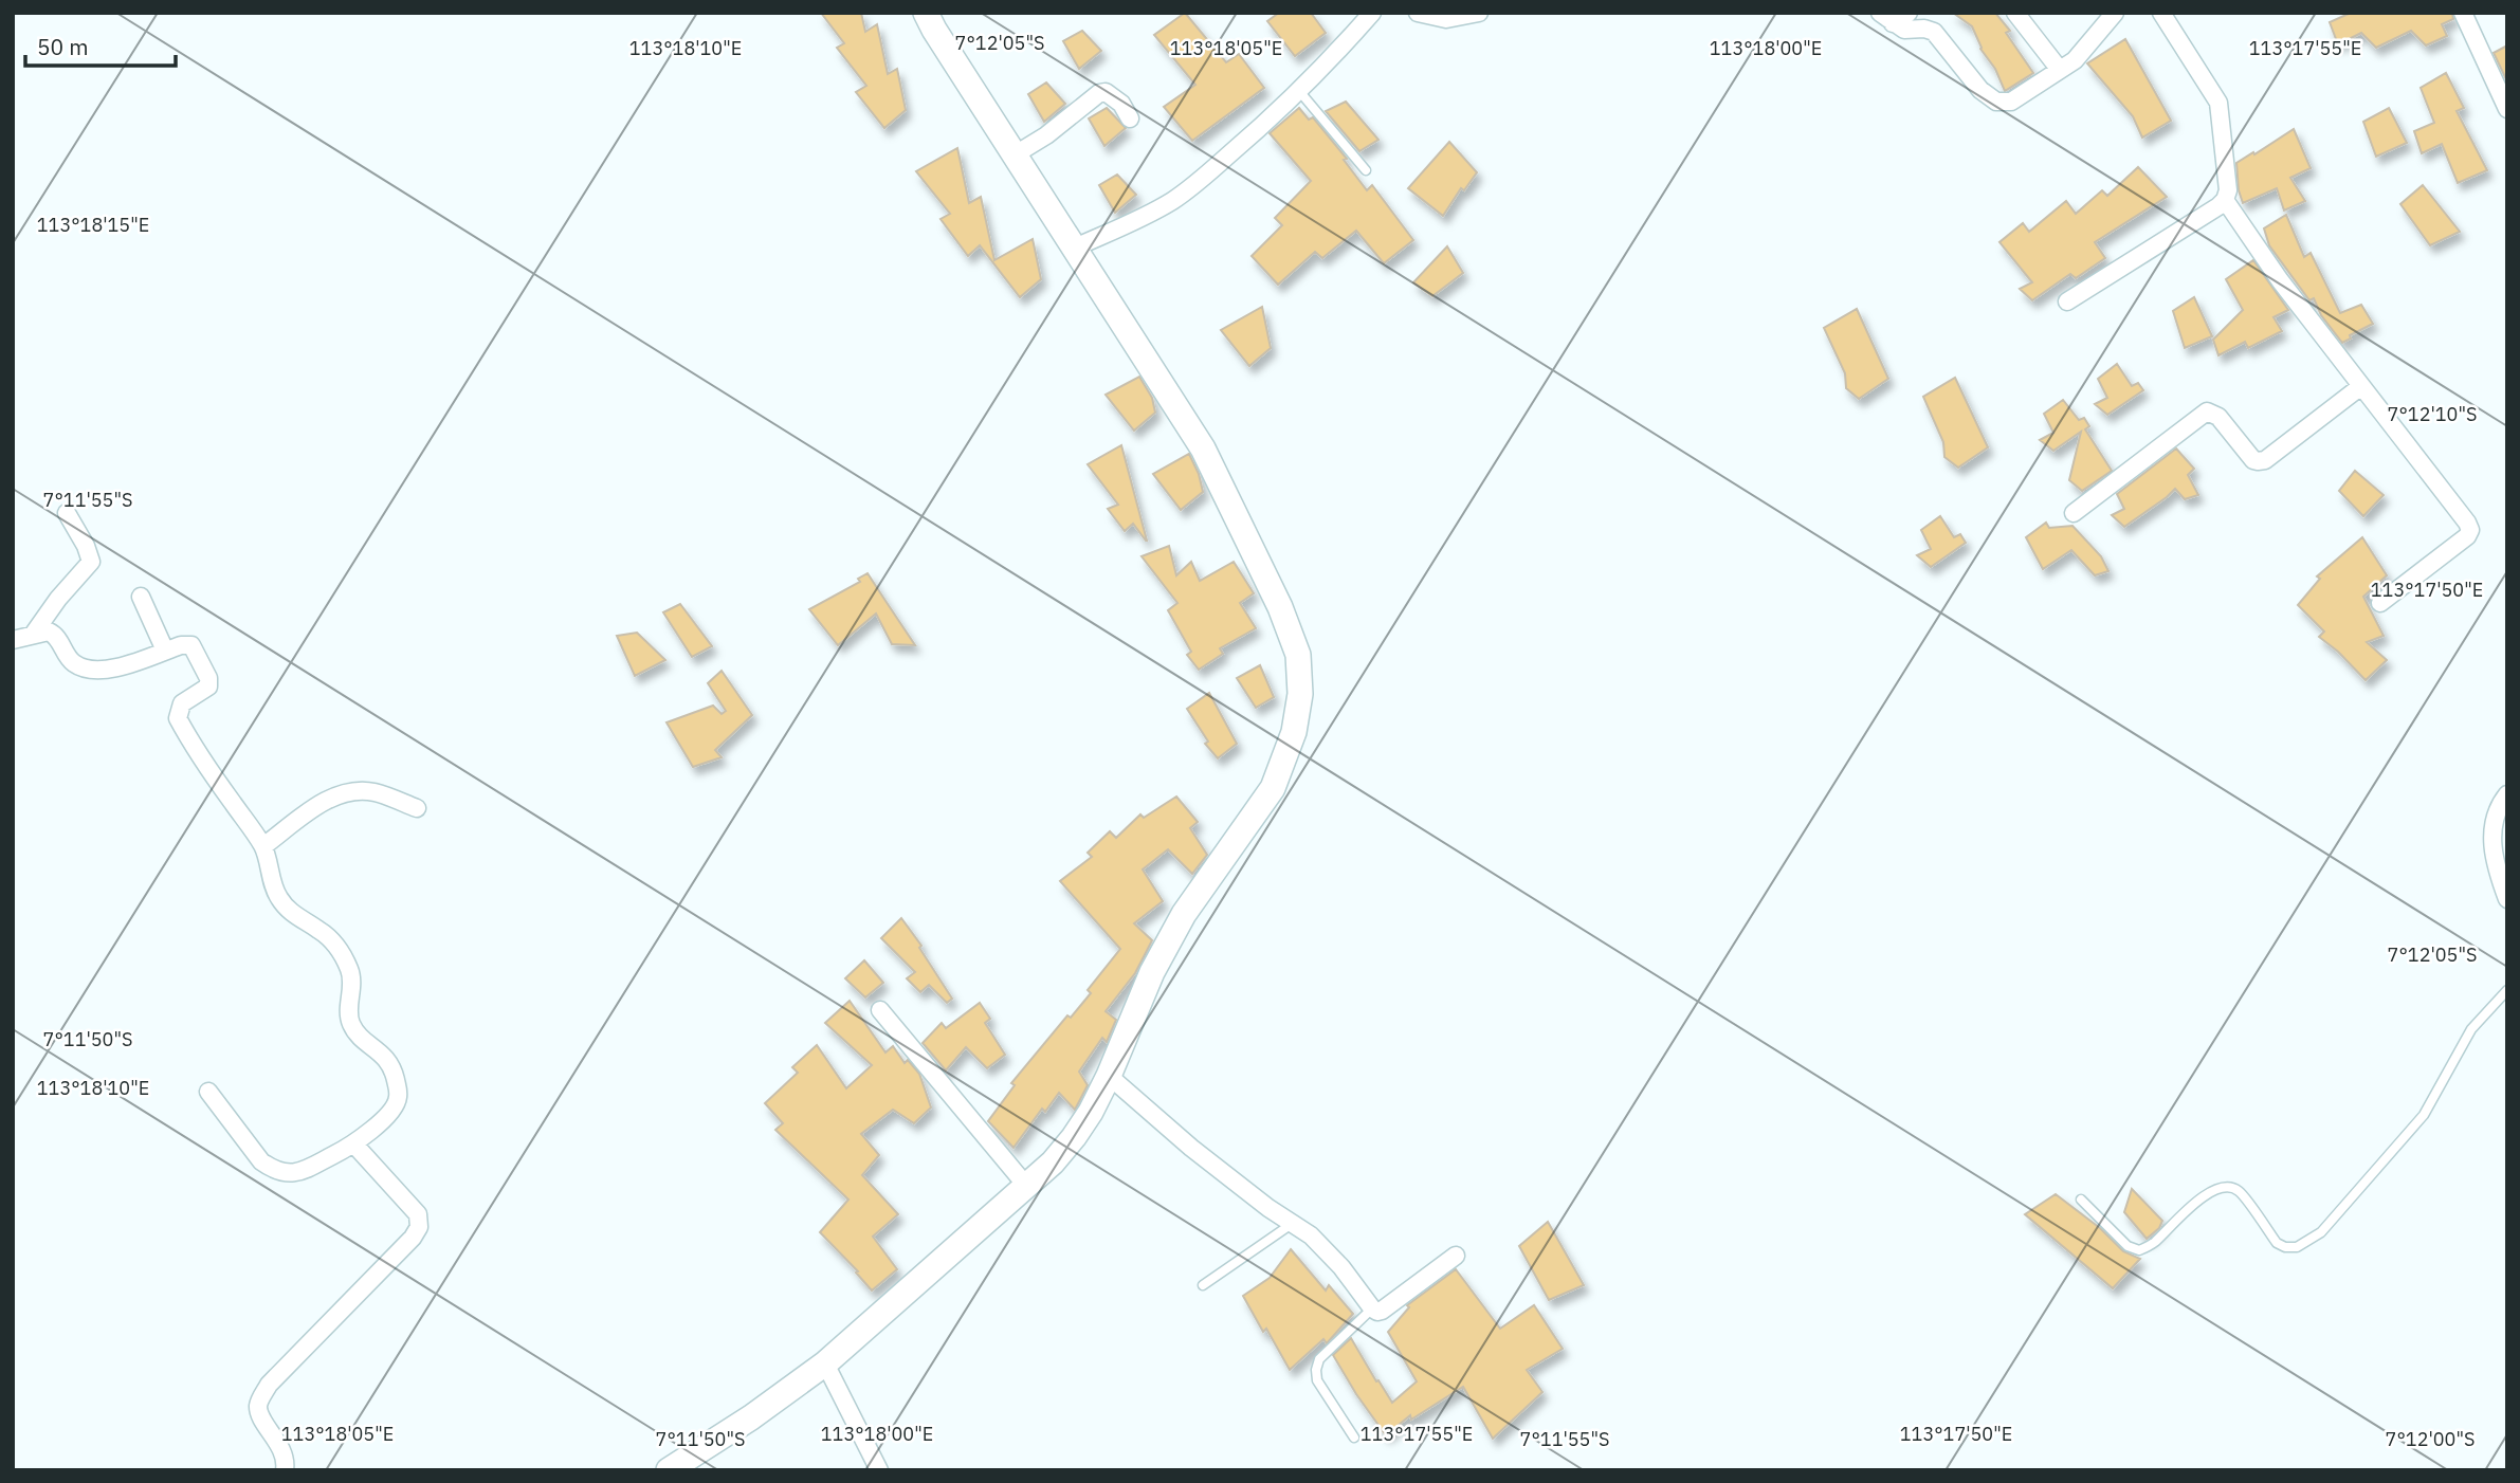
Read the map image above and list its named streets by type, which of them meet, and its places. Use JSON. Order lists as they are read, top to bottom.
{
  "scale_bar": "50 m",
  "coordinates": [
    "7°12'05\"S",
    "113°18'10\"E",
    "113°18'05\"E",
    "113°18'00\"E",
    "113°17'55\"E",
    "113°18'15\"E",
    "7°12'10\"S",
    "7°11'55\"S",
    "113°17'50\"E",
    "7°11'50\"S",
    "7°12'00\"S"
  ]
}
